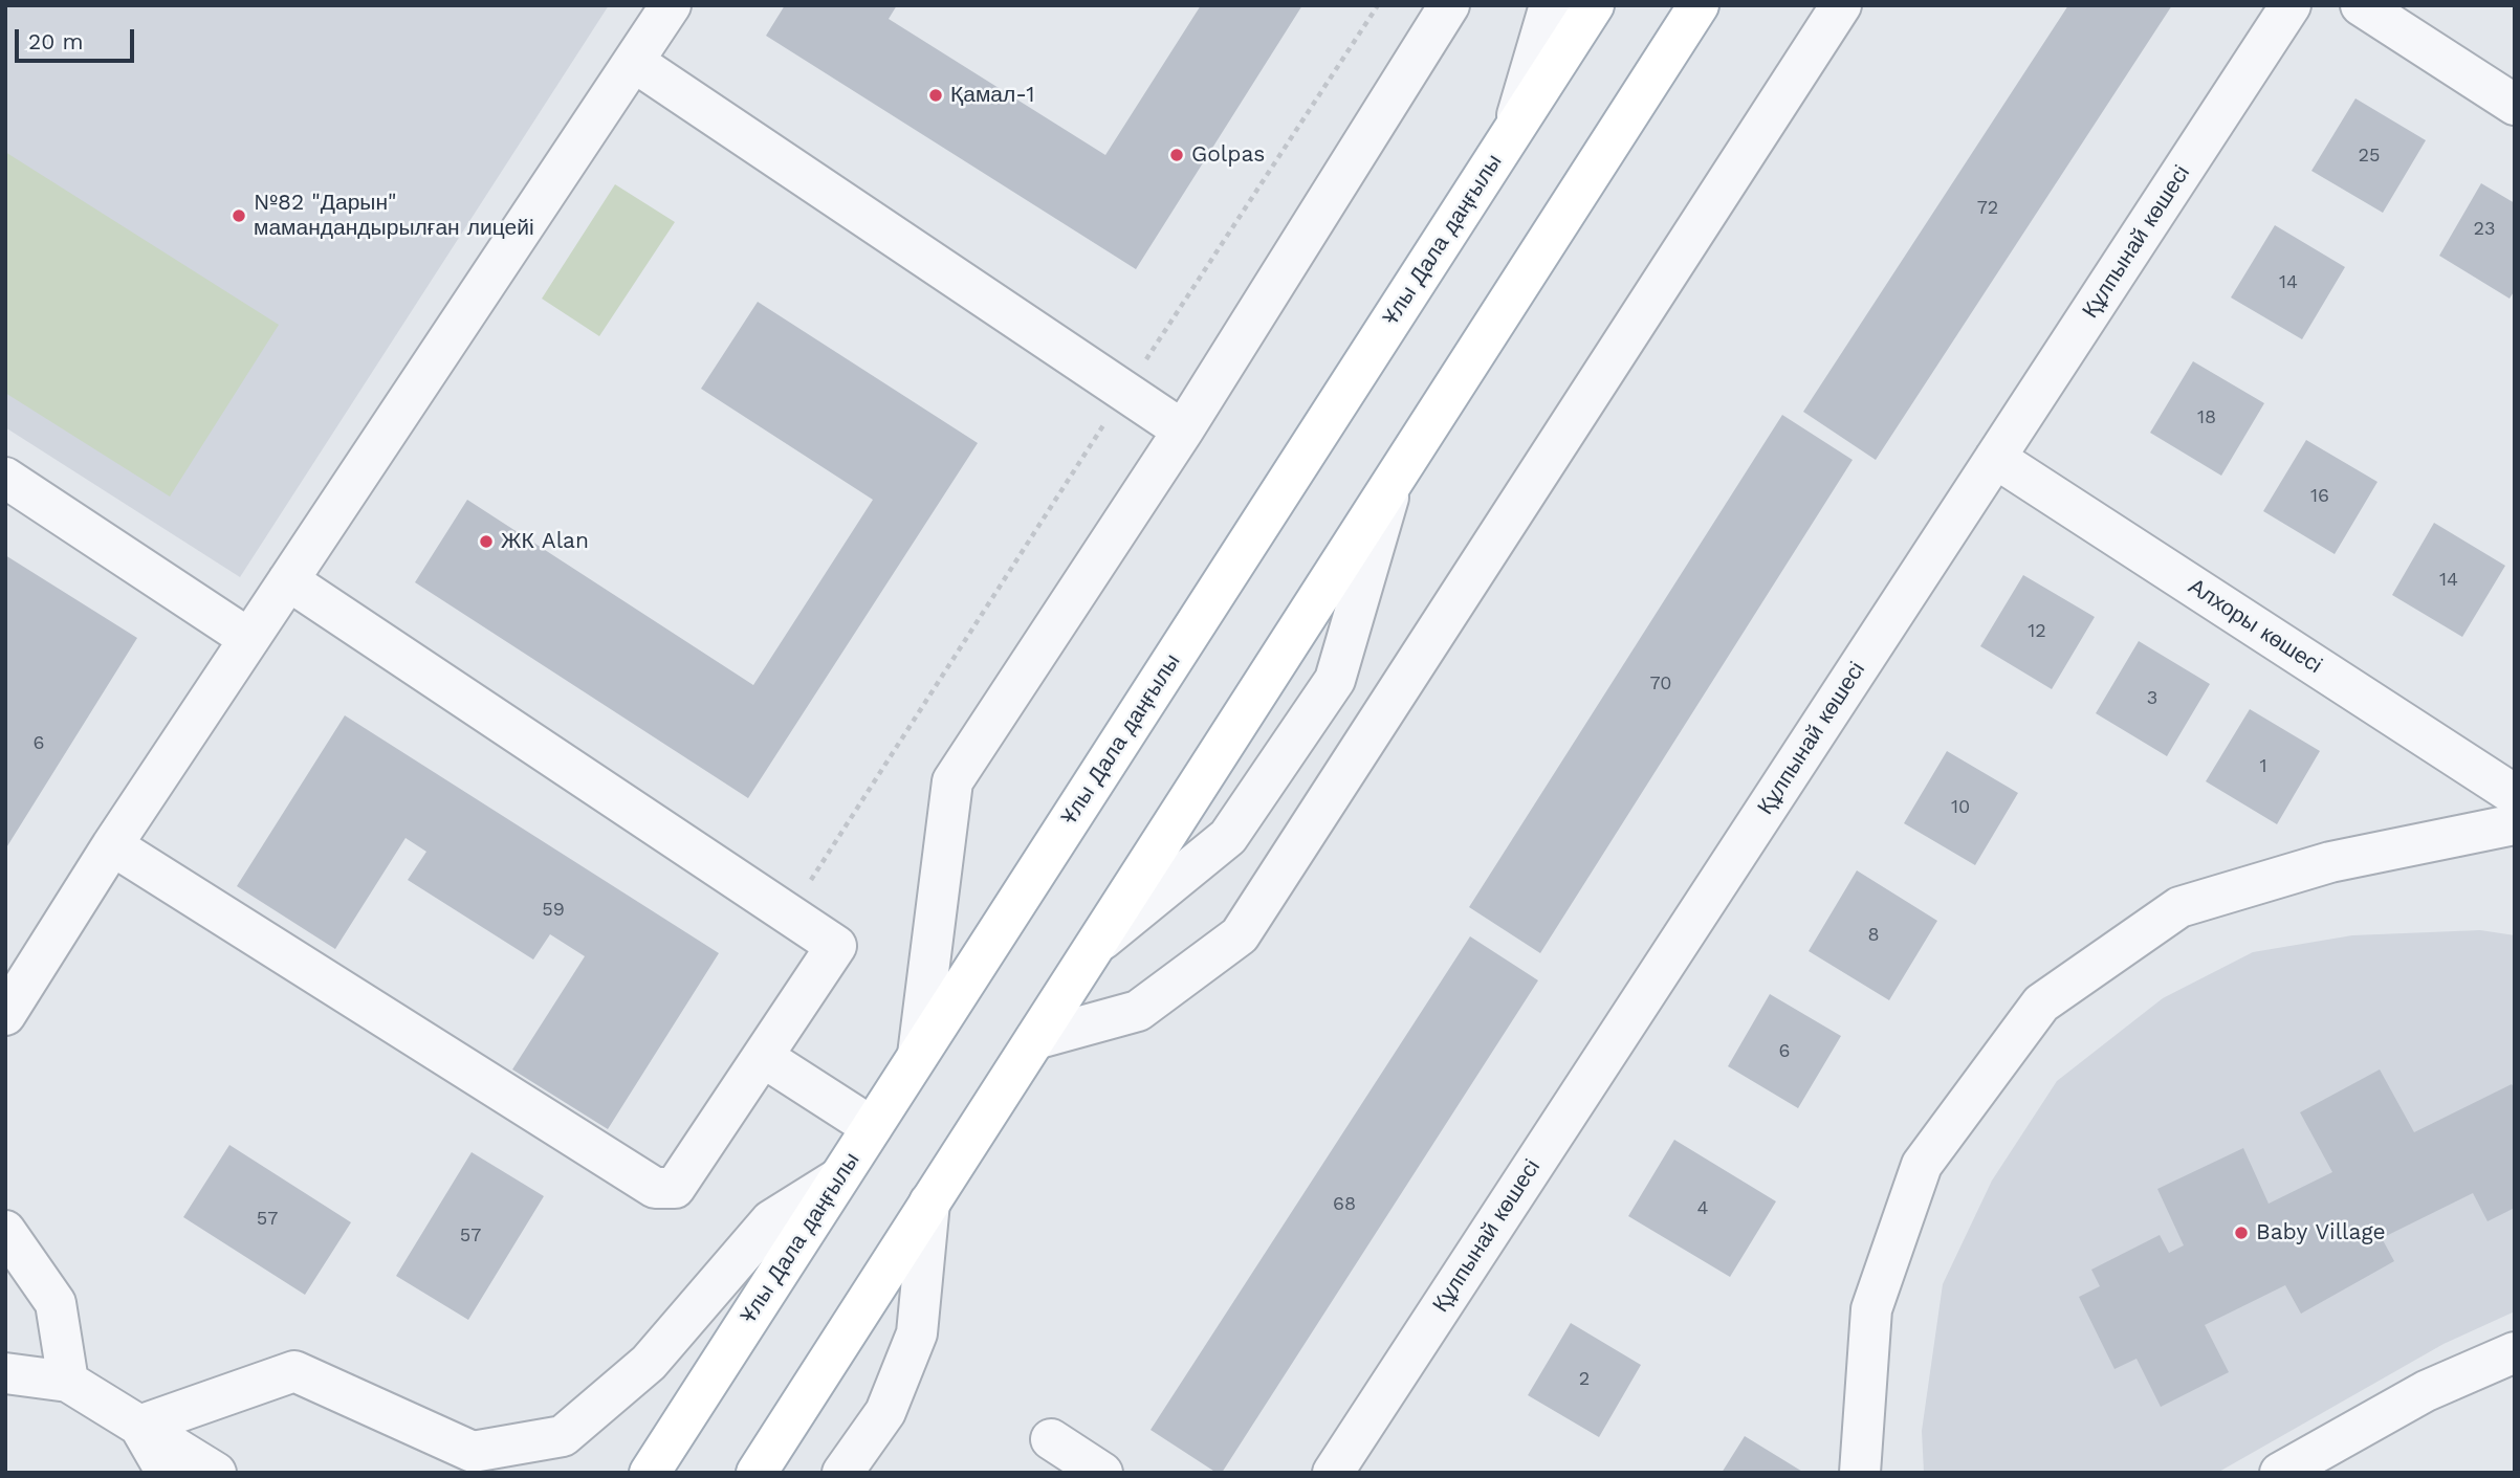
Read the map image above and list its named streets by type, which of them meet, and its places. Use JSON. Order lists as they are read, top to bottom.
{
  "streets": {
    "main road": ["Ұлы Дала даңғылы"],
    "street": ["Құлпынай көшесі", "Алхоры көшесі"]
  },
  "crossings": [
    ["Құлпынай көшесі", "Алхоры көшесі"]
  ],
  "places": [
    "Қамал-1",
    "Golpas",
    "№82 \"Дарын\" мамандандырылған лицейі",
    "ЖК Alan",
    "Baby Village"
  ],
  "house_numbers": [
    "25",
    "72",
    "23",
    "14",
    "18",
    "16",
    "14",
    "12",
    "70",
    "3",
    "6",
    "1",
    "10",
    "59",
    "8",
    "6",
    "68",
    "4",
    "57",
    "57",
    "2"
  ],
  "scale_bar": "20 m"
}
